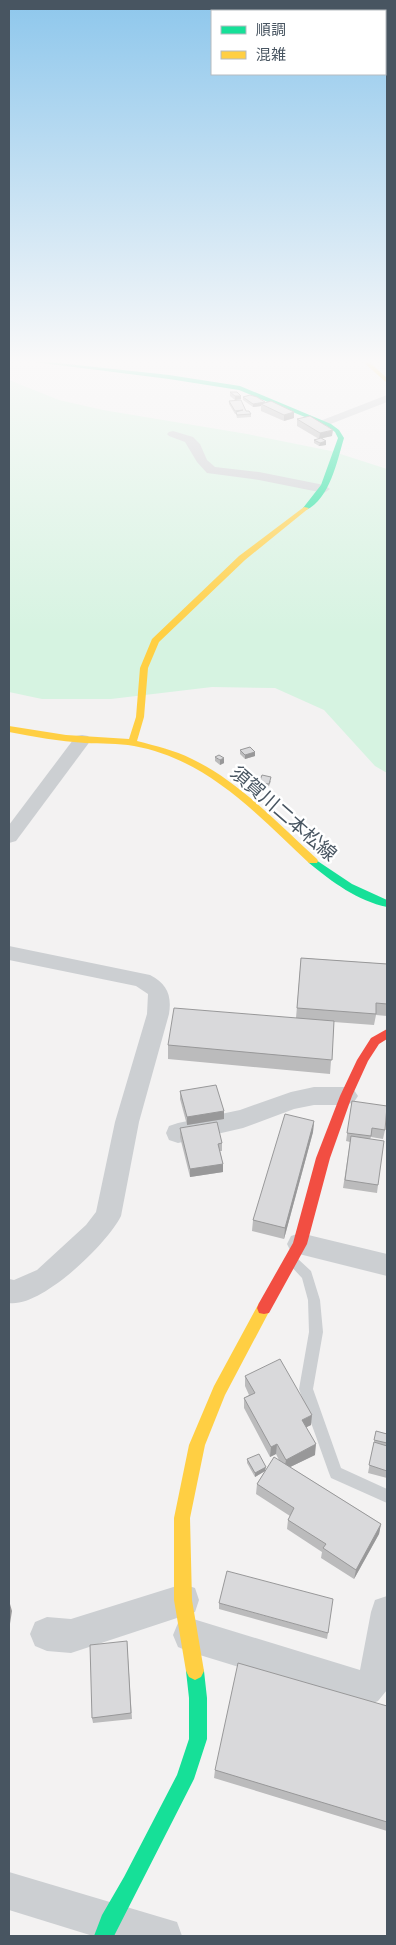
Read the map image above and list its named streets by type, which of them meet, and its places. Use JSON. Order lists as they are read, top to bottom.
{
  "streets": {
    "street": ["須賀川二本松線"]
  },
  "legend": ["順調", "混雑"]
}
